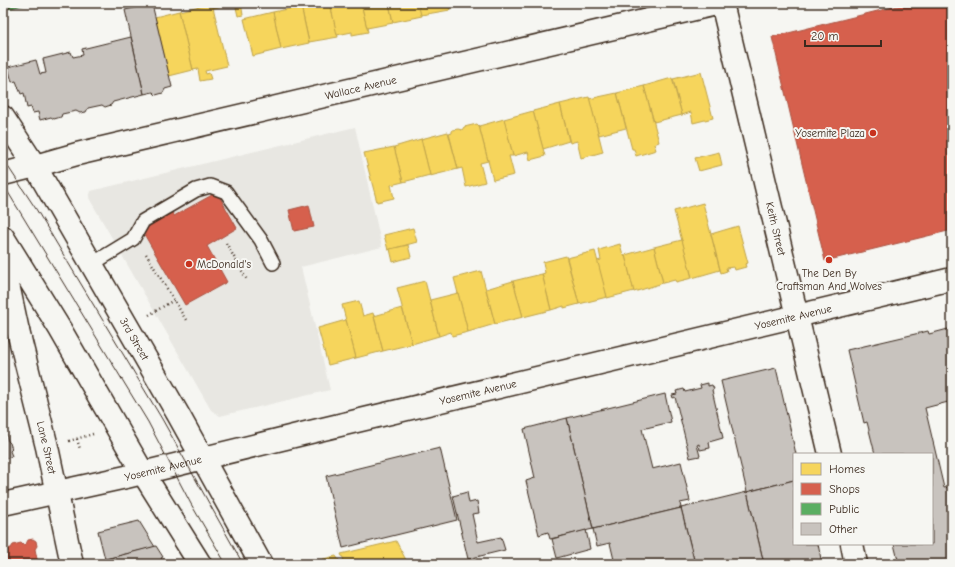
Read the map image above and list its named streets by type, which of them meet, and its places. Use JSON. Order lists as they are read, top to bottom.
{
  "streets": {
    "street": [
      "Wallace Avenue",
      "Keith Street",
      "Yosemite Avenue",
      "3rd Street",
      "Lane Street"
    ]
  },
  "crossings": [
    ["Wallace Avenue", "Keith Street"],
    ["Wallace Avenue", "3rd Street"],
    ["Keith Street", "Yosemite Avenue"],
    ["Yosemite Avenue", "3rd Street"],
    ["Yosemite Avenue", "Lane Street"]
  ],
  "places": ["Yosemite Plaza", "The Den By Craftsman And Wolves", "McDonald's"],
  "legend": [
    "Homes",
    "Shops",
    "Public",
    "Other"
  ],
  "scale_bar": "20 m"
}
